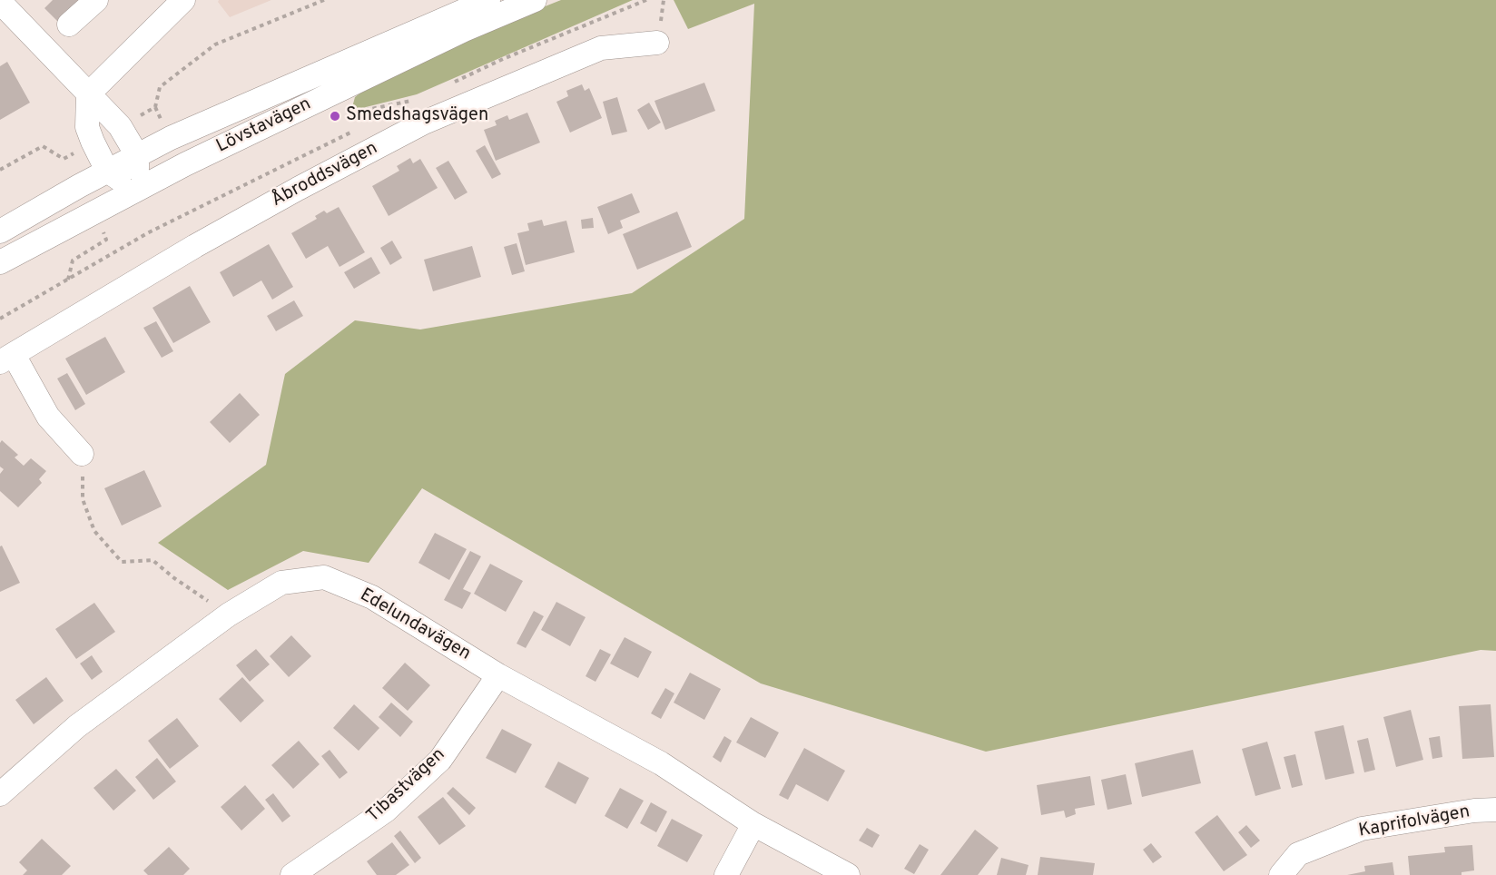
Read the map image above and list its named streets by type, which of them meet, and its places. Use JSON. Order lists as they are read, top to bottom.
{
  "streets": {
    "street": [
      "Lövstavägen",
      "Åbroddsvägen",
      "Edelundavägen",
      "Tibastvägen",
      "Kaprifolvägen"
    ]
  },
  "crossings": [
    ["Edelundavägen", "Tibastvägen"]
  ],
  "places": ["Smedshagsvägen"]
}
